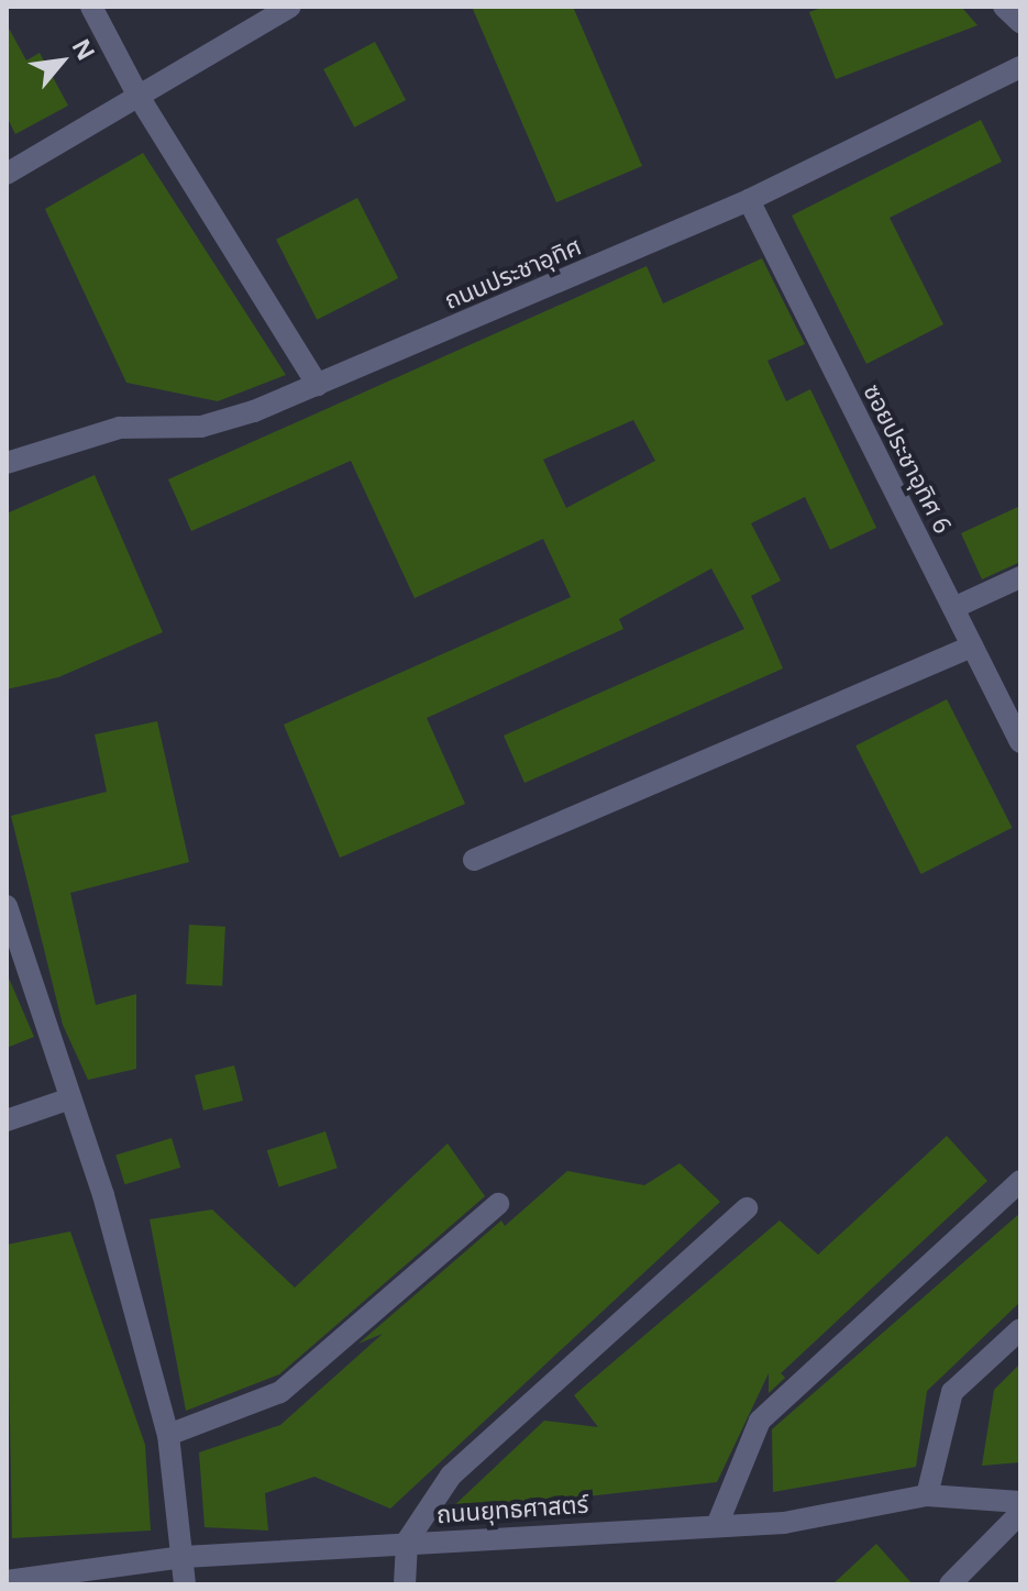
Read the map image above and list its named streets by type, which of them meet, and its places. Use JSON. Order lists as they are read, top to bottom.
{
  "streets": {
    "street": ["ถนนประชาอุทิศ", "ซอยประชาอุทิศ 6", "ถนนยุทธศาสตร์"]
  },
  "crossings": [
    ["ถนนประชาอุทิศ", "ซอยประชาอุทิศ 6"]
  ],
  "north": "top right"
}
